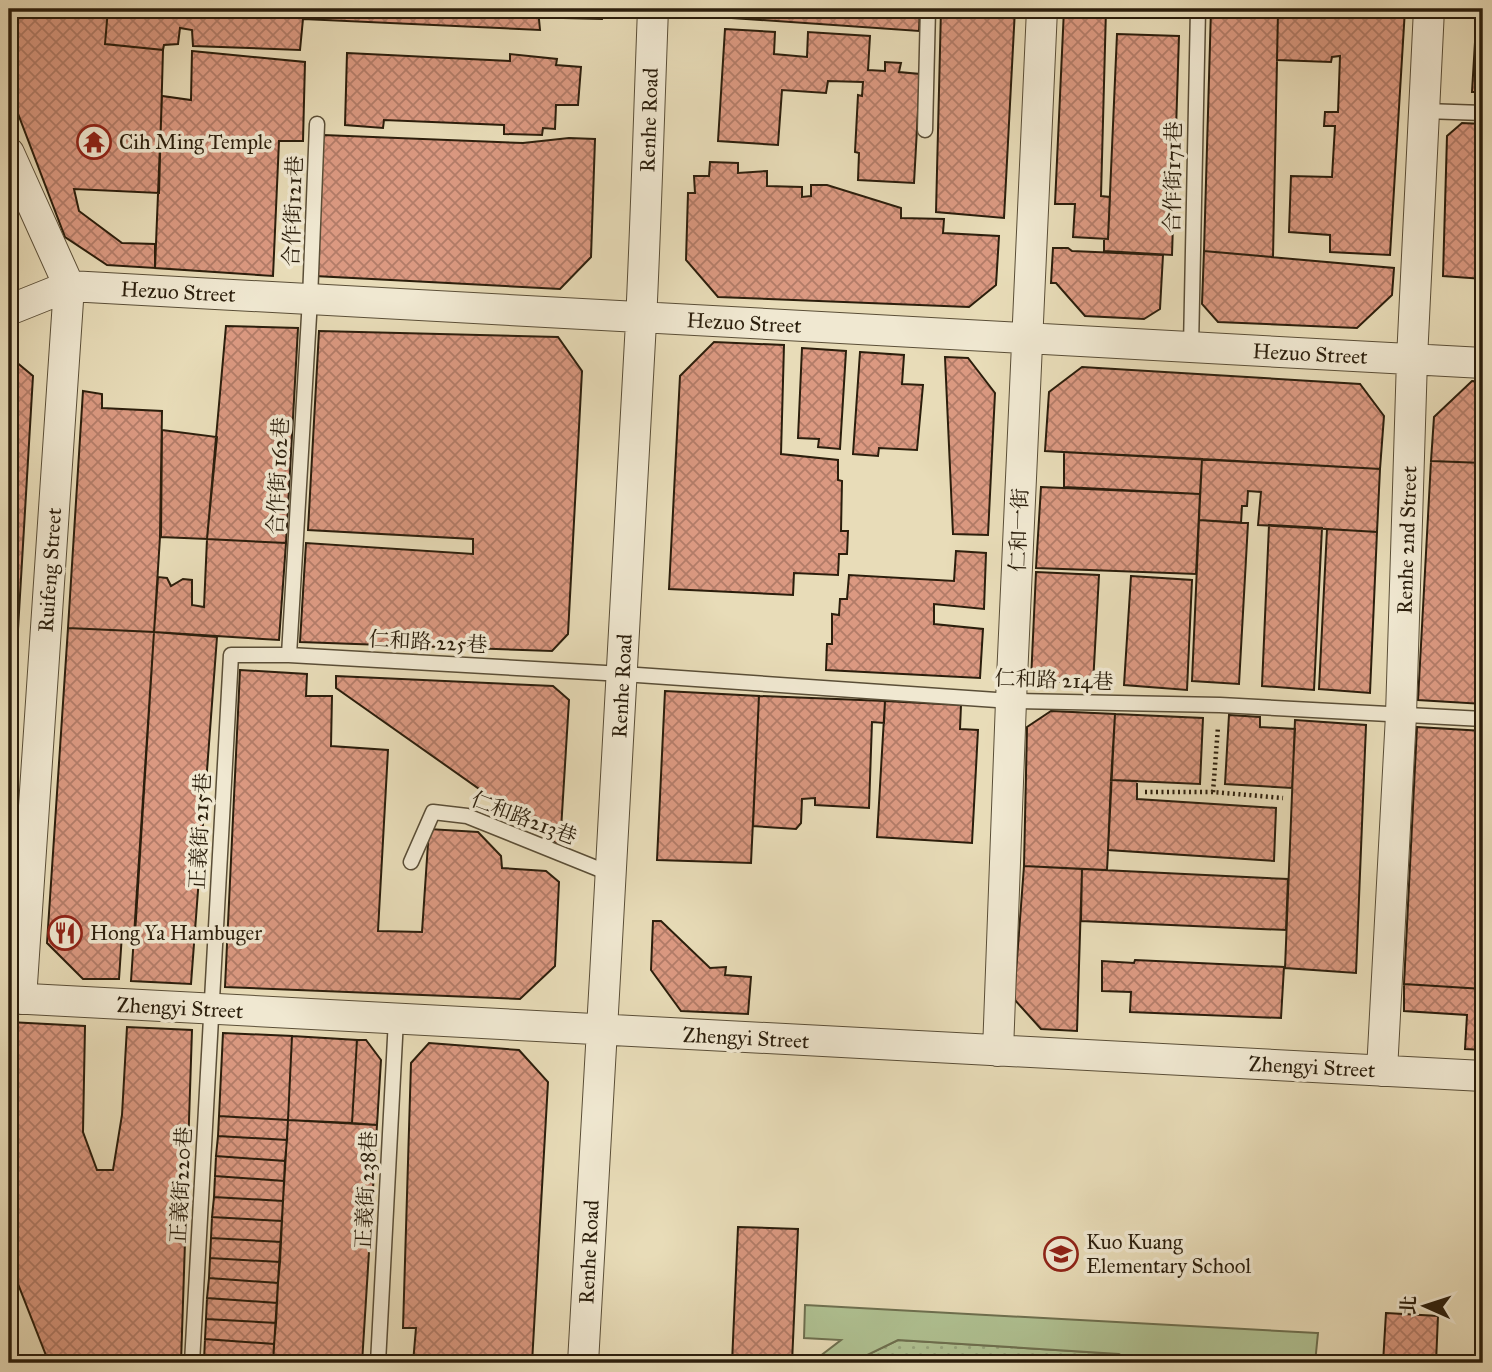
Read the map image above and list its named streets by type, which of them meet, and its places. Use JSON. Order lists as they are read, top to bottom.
{
  "streets": {
    "street": [
      "Renhe Road",
      "Hezuo Street",
      "仁和一街",
      "Renhe 2nd Street",
      "Ruifeng Street",
      "Zhengyi Street"
    ],
    "lane": [
      "合作街171巷",
      "合作街121巷",
      "合作街 162巷",
      "仁和路 225巷",
      "仁和路 214巷",
      "仁和路213巷",
      "正義街 215巷",
      "正義街220巷",
      "正義街 238巷"
    ]
  },
  "crossings": [
    ["Renhe Road", "Hezuo Street"],
    ["Renhe Road", "仁和路 225巷"],
    ["Renhe Road", "仁和路 214巷"],
    ["Renhe Road", "仁和路213巷"],
    ["Renhe Road", "Zhengyi Street"],
    ["合作街171巷", "Hezuo Street"],
    ["合作街121巷", "Hezuo Street"],
    ["合作街121巷", "合作街 162巷"],
    ["Hezuo Street", "合作街 162巷"],
    ["Hezuo Street", "仁和一街"],
    ["Hezuo Street", "Renhe 2nd Street"],
    ["Hezuo Street", "Ruifeng Street"],
    ["合作街 162巷", "仁和路 225巷"],
    ["仁和一街", "仁和路 214巷"],
    ["仁和一街", "Zhengyi Street"],
    ["Renhe 2nd Street", "仁和路 214巷"],
    ["Renhe 2nd Street", "Zhengyi Street"],
    ["Ruifeng Street", "Zhengyi Street"],
    ["仁和路 225巷", "仁和路 214巷"],
    ["仁和路 225巷", "正義街 215巷"],
    ["正義街 215巷", "Zhengyi Street"],
    ["正義街 215巷", "正義街220巷"],
    ["Zhengyi Street", "正義街220巷"],
    ["Zhengyi Street", "正義街 238巷"]
  ],
  "places": {
    "temple": ["Cih Ming Temple"],
    "restaurant": ["Hong Ya Hambuger"],
    "school or university": ["Kuo Kuang Elementary School"]
  },
  "north": "left"
}
